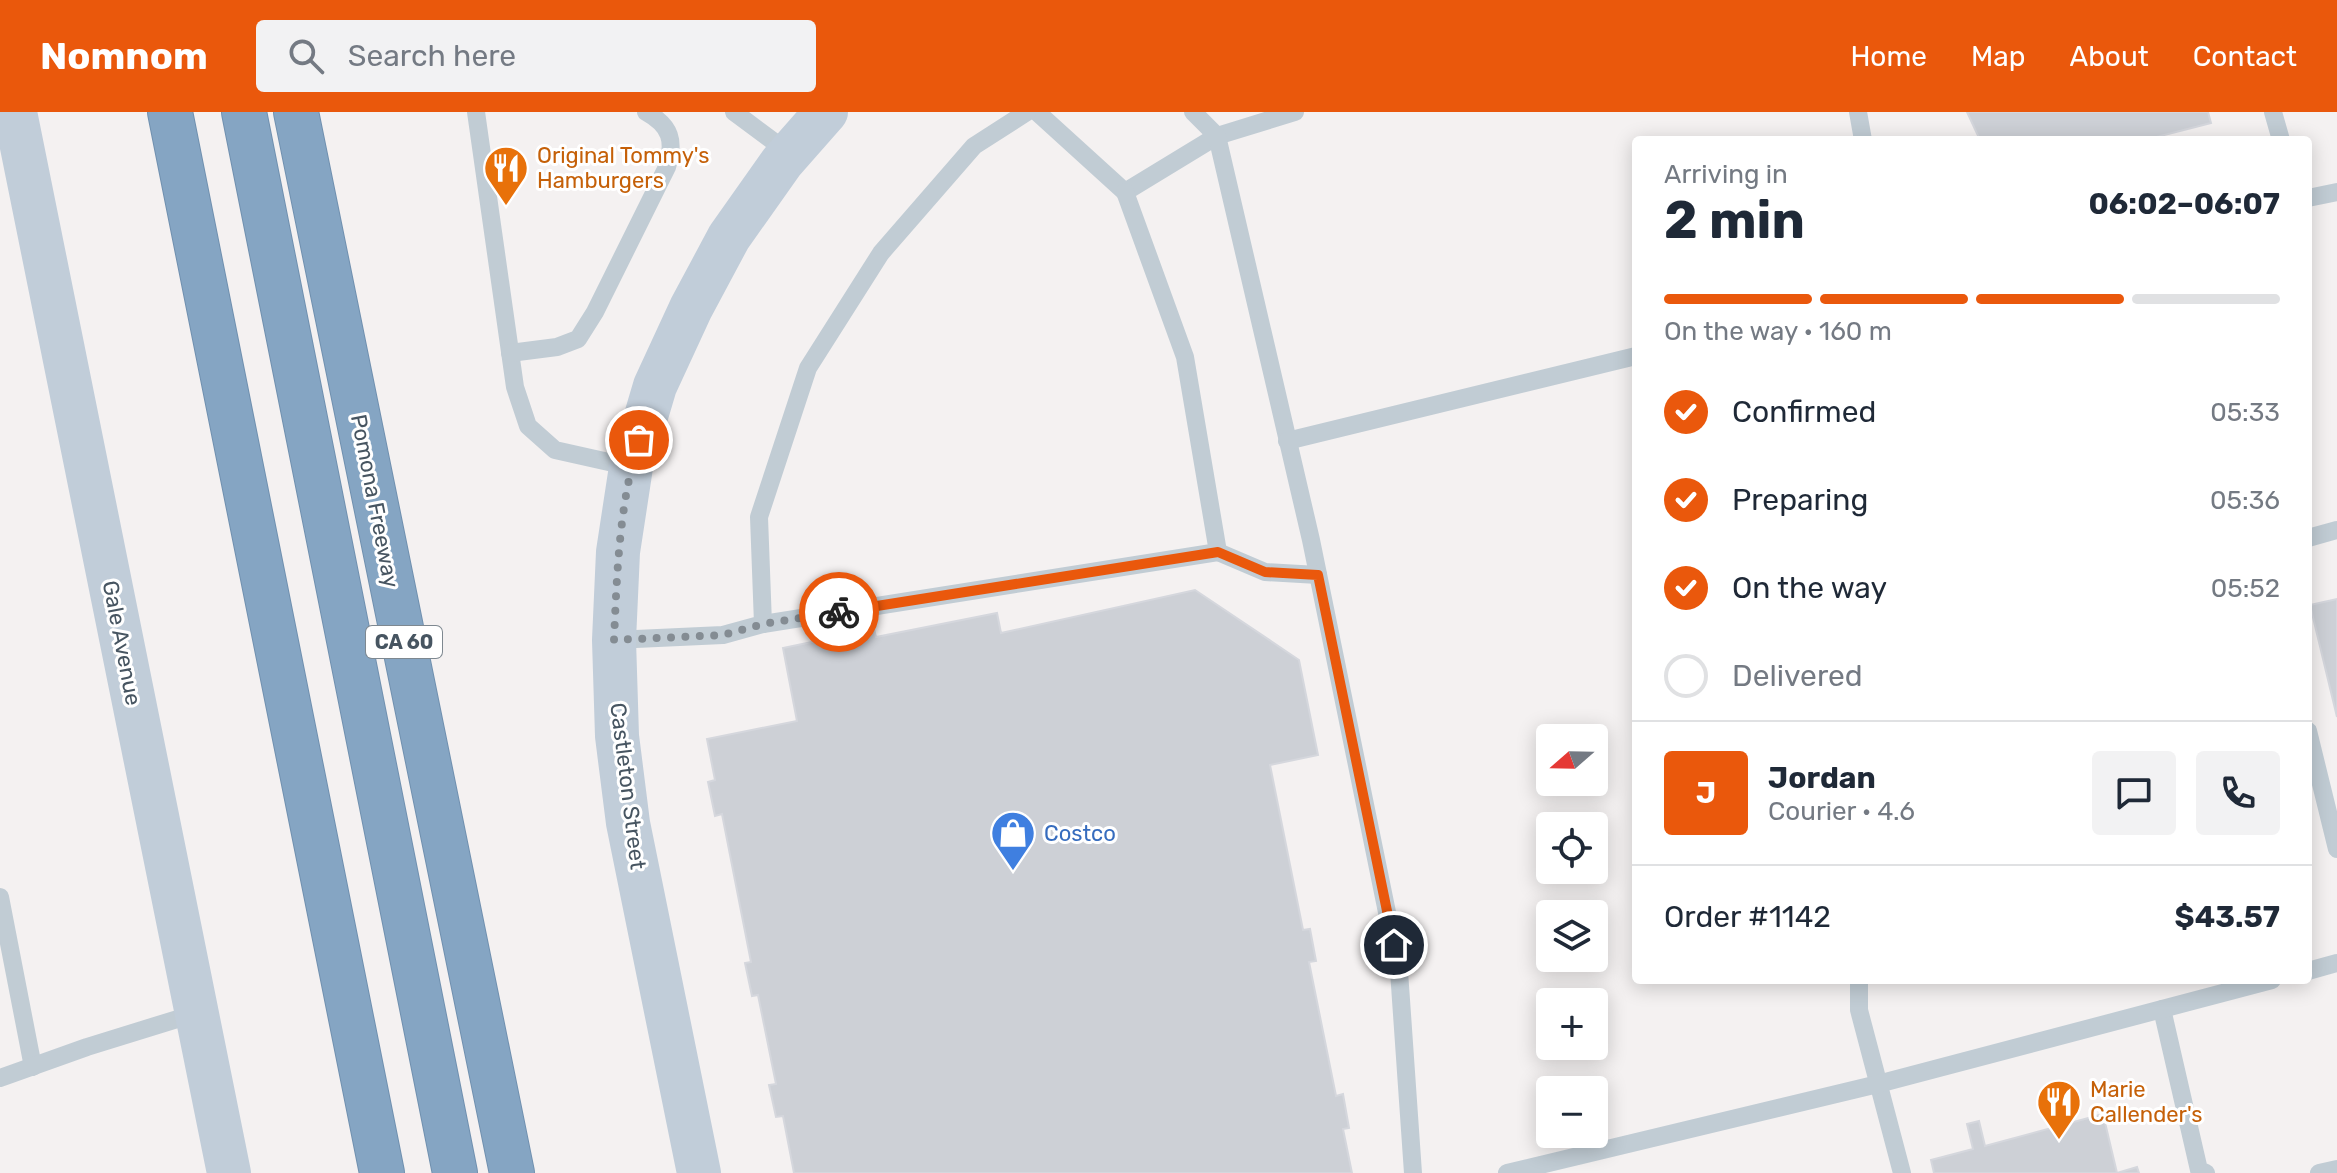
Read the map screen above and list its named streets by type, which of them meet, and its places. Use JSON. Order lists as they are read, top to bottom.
{
  "streets": {
    "highway": ["Pomona Freeway", "CA 60"],
    "street": ["Gale Avenue", "Castleton Street"]
  },
  "places": {
    "restaurant": ["Original Tommy's Hamburgers", "Marie Callender's"],
    "shop": ["Costco"]
  },
  "north": "left",
  "page": {
    "header": "Nomnom",
    "search": "Search here",
    "nav": [
      "Home",
      "Map",
      "About",
      "Contact"
    ],
    "heading": ["2 min", "Arriving in", "06:02–06:07"],
    "panel": [
      "Jordan",
      "Courier · 4.6",
      "Order #1142",
      "$43.57"
    ],
    "bar": "On the way · 160 m",
    "list": [
      ["Confirmed", "05:33"],
      ["Preparing", "05:36"],
      ["On the way", "05:52"],
      "Delivered"
    ],
    "map_buttons": ["+", "−"],
    "round": "J"
  }
}
